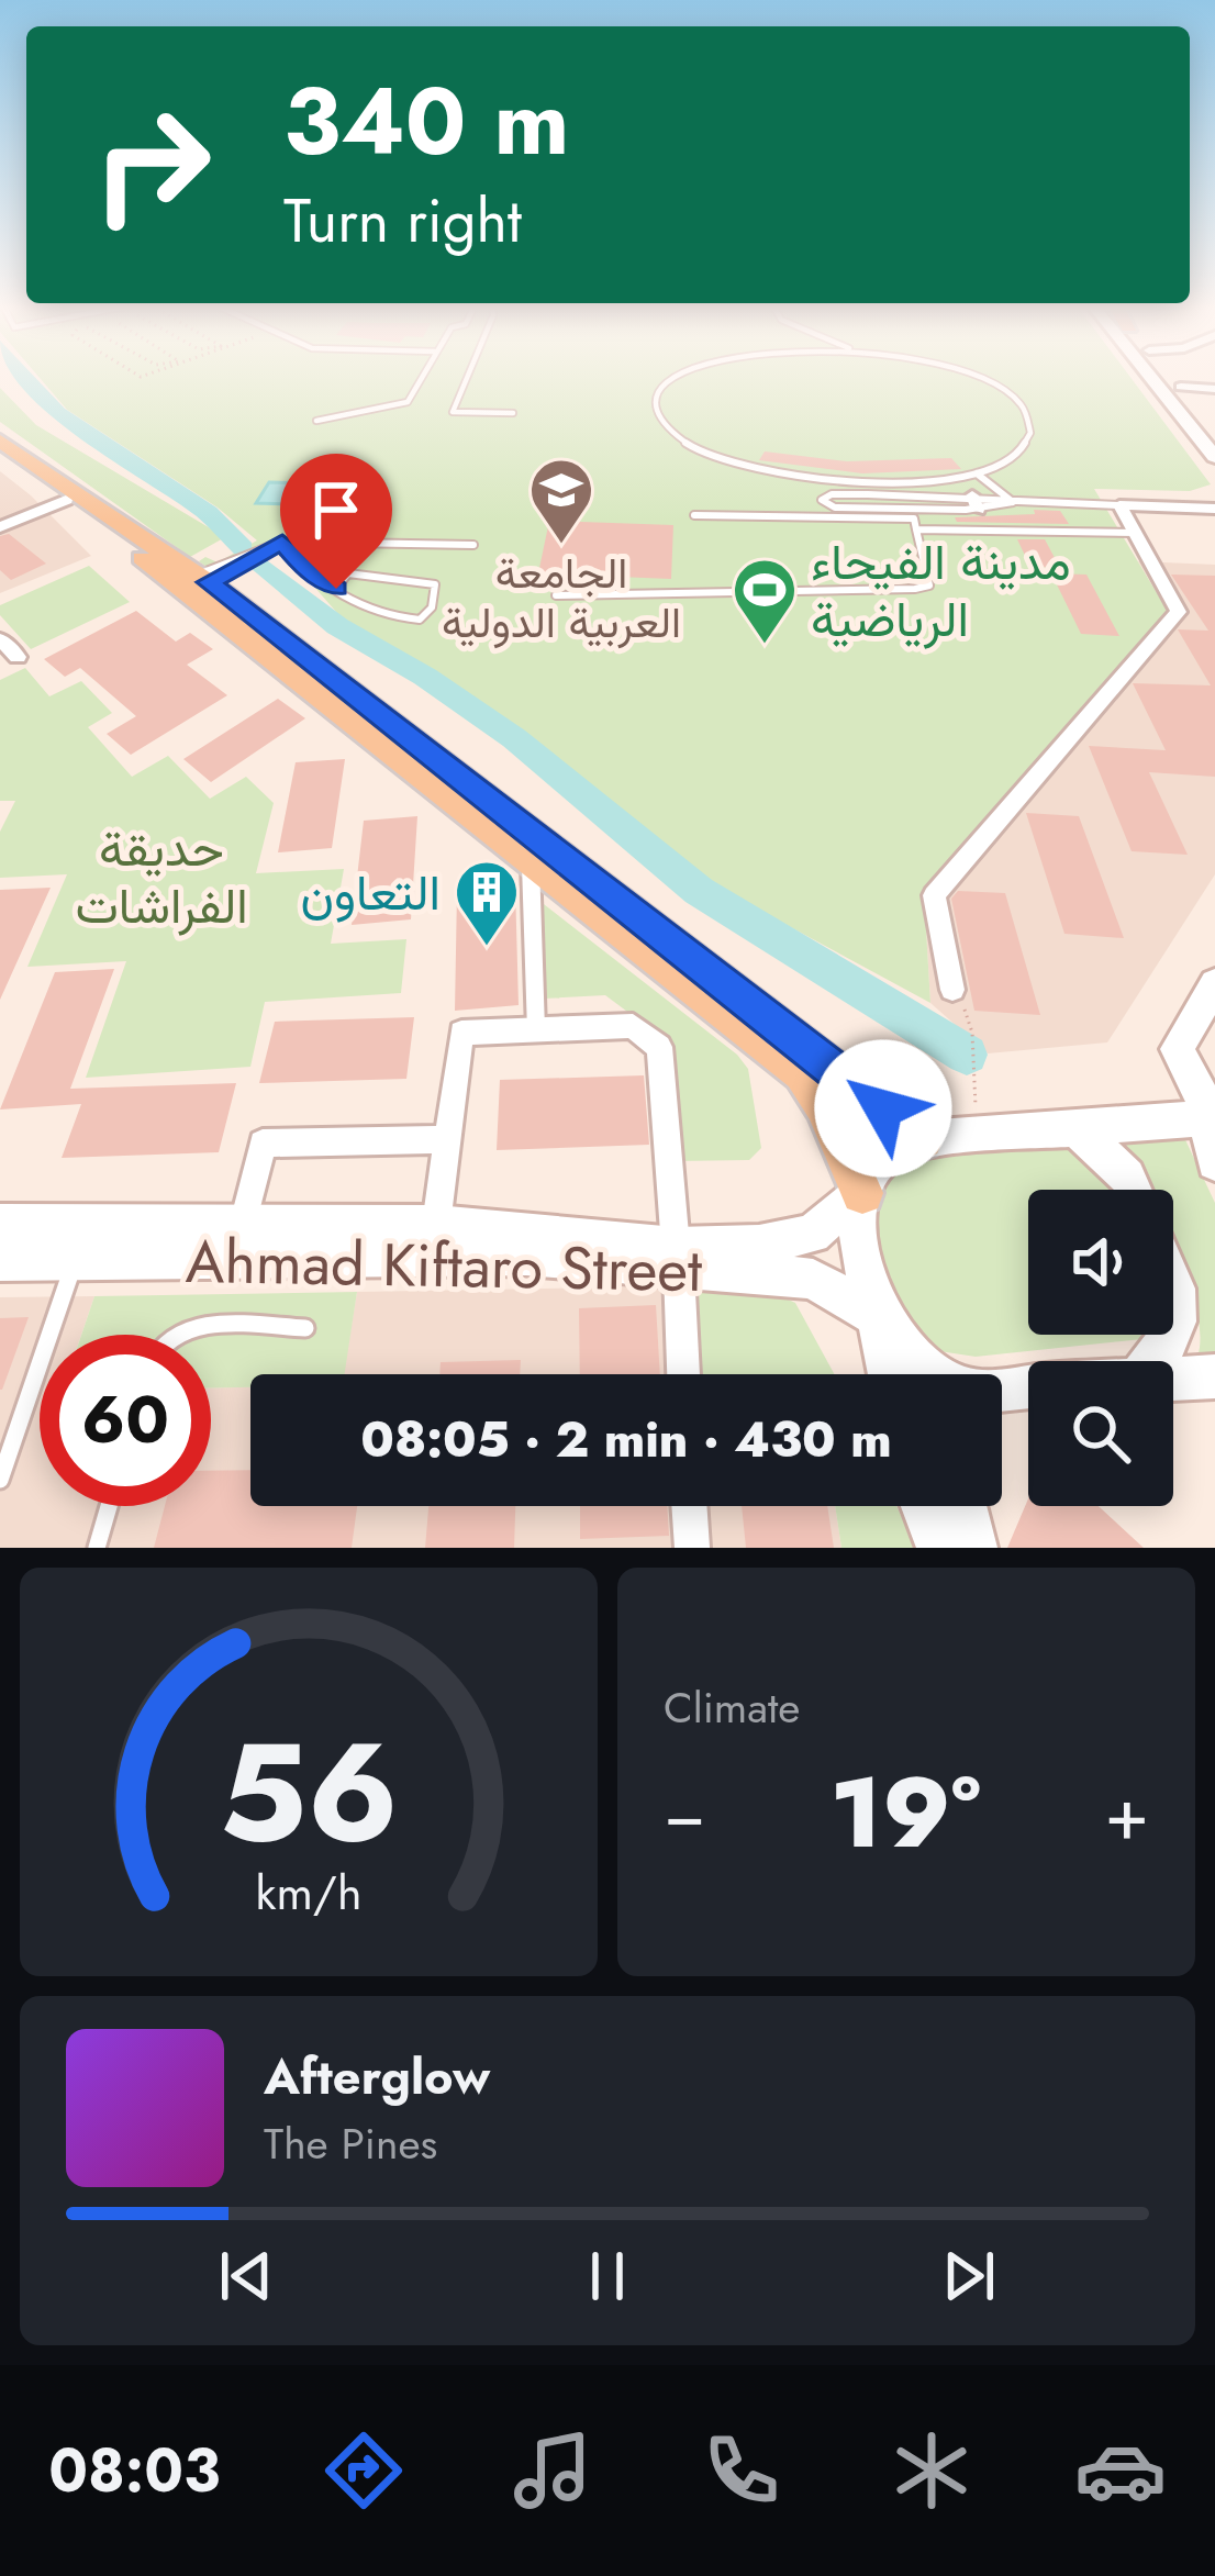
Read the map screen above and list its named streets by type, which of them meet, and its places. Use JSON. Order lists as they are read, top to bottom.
{
  "streets": {
    "main road": ["Ahmad Kiftaro Street"]
  },
  "parks": ["حديقة الفراشات"],
  "places": {
    "school or university": ["الجامعة العربية الدولية"],
    "sports": ["مدينة الفيحاء الرياضية"],
    "building": ["التعاون"]
  },
  "page": {
    "turn": ["340 m", "Turn right"],
    "limit": "60",
    "trip": "08:05 · 2 min · 430 m",
    "tile": "Climate",
    "heat": ["−", "19°", "+"],
    "song": ["Afterglow", "The Pines"],
    "tabs": "08:03",
    "gauge": ["56", "km/h"]
  }
}
